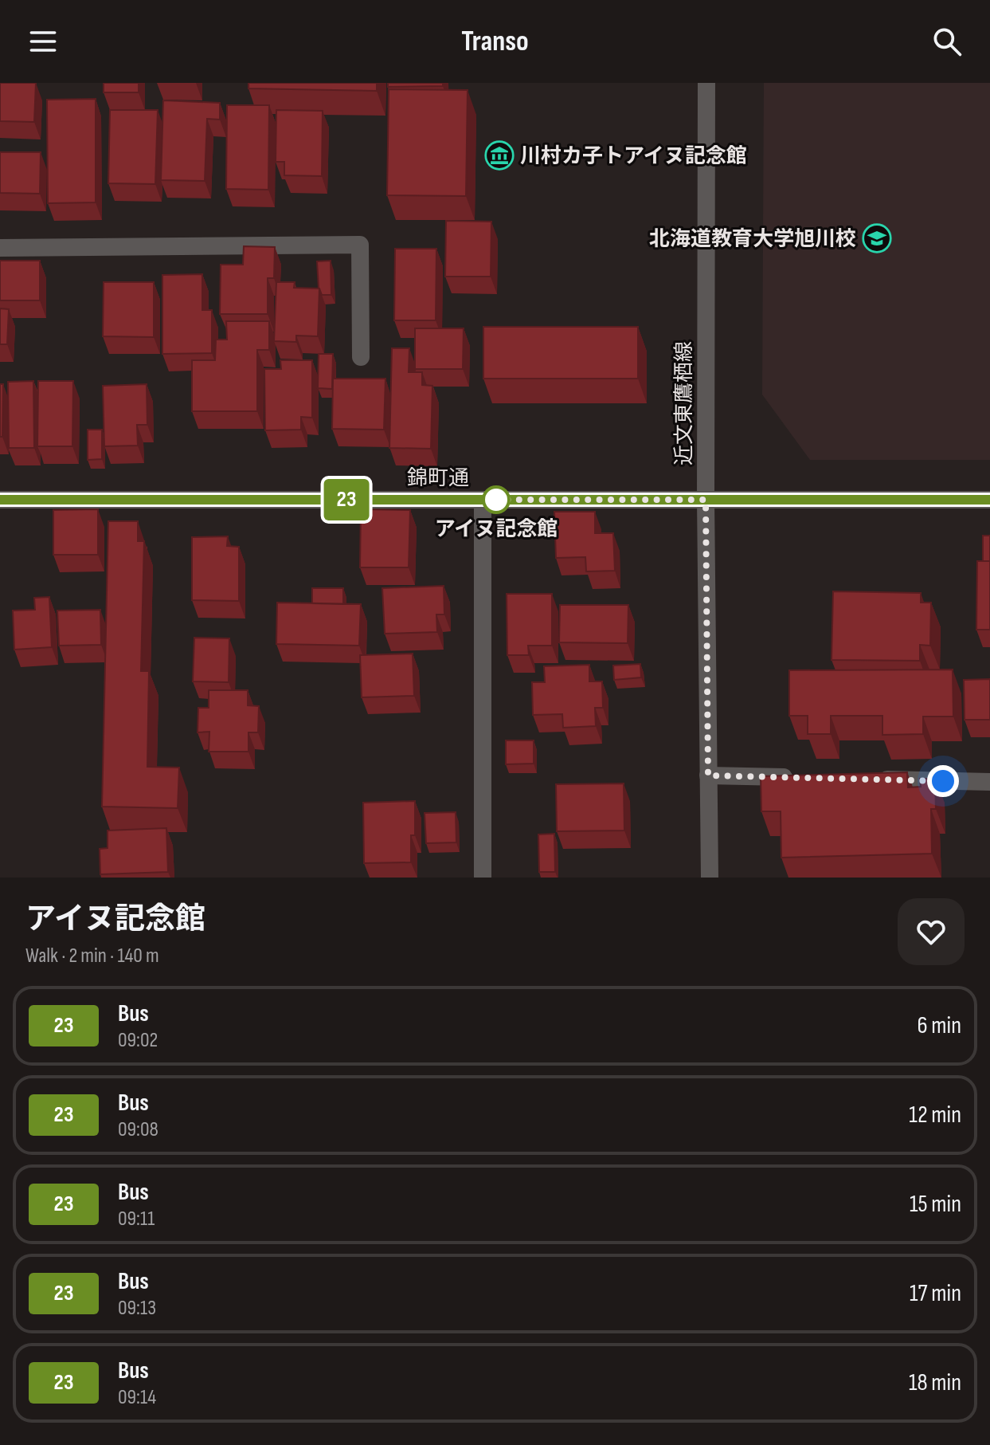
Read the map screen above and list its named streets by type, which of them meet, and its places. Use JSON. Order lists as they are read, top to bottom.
{
  "streets": {
    "street": ["近文東鷹栖線", "錦町通"]
  },
  "crossings": [
    ["近文東鷹栖線", "錦町通"]
  ],
  "places": {
    "museum": ["川村カ子トアイヌ記念館"],
    "school or university": ["北海道教育大学旭川校"],
    "other": ["アイヌ記念館"]
  },
  "lines": ["bus line 23"],
  "page": {
    "header": "Transo",
    "on_map": "23",
    "heading": ["アイヌ記念館", "Walk · 2 min · 140 m"],
    "list": [
      {
        "mark": "23",
        "name": "Bus",
        "note": "09:02",
        "value": "6 min"
      },
      {
        "mark": "23",
        "name": "Bus",
        "note": "09:08",
        "value": "12 min"
      },
      {
        "mark": "23",
        "name": "Bus",
        "note": "09:11",
        "value": "15 min"
      },
      {
        "mark": "23",
        "name": "Bus",
        "note": "09:13",
        "value": "17 min"
      },
      {
        "mark": "23",
        "name": "Bus",
        "note": "09:14",
        "value": "18 min"
      }
    ]
  }
}
